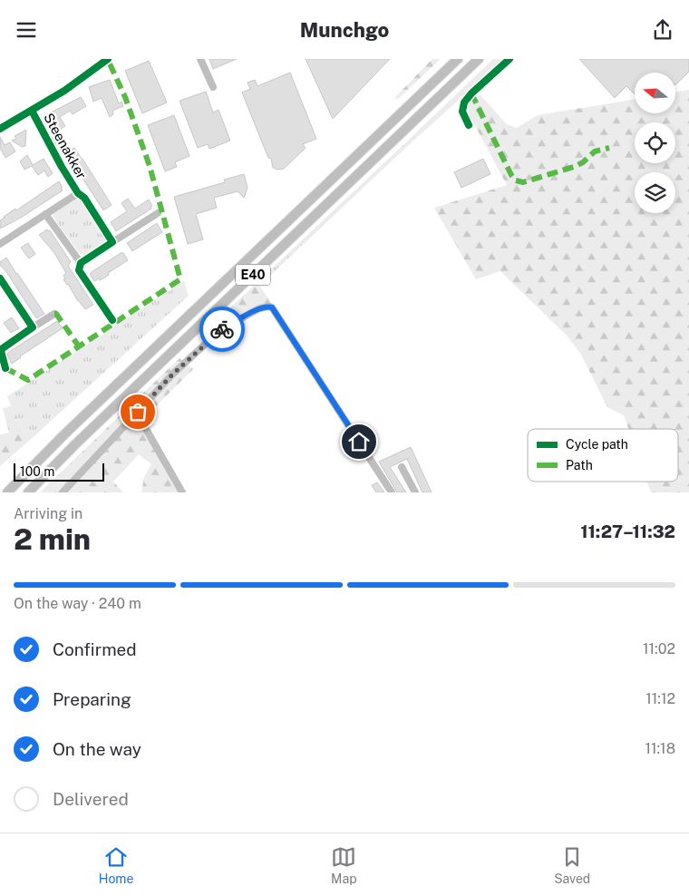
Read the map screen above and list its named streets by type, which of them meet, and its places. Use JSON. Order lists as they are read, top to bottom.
{
  "streets": {
    "highway": ["E40"],
    "street": ["Steenakker"]
  },
  "legend": ["Cycle path", "Path"],
  "scale_bar": "100 m",
  "north": "left",
  "page": {
    "header": "Munchgo",
    "scale": "100 m",
    "heading": ["2 min", "Arriving in", "11:27–11:32"],
    "bar": "On the way · 240 m",
    "list": [
      ["Confirmed", "11:02"],
      ["Preparing", "11:12"],
      ["On the way", "11:18"],
      "Delivered"
    ],
    "tabs": ["Home", "Map", "Saved"]
  }
}
